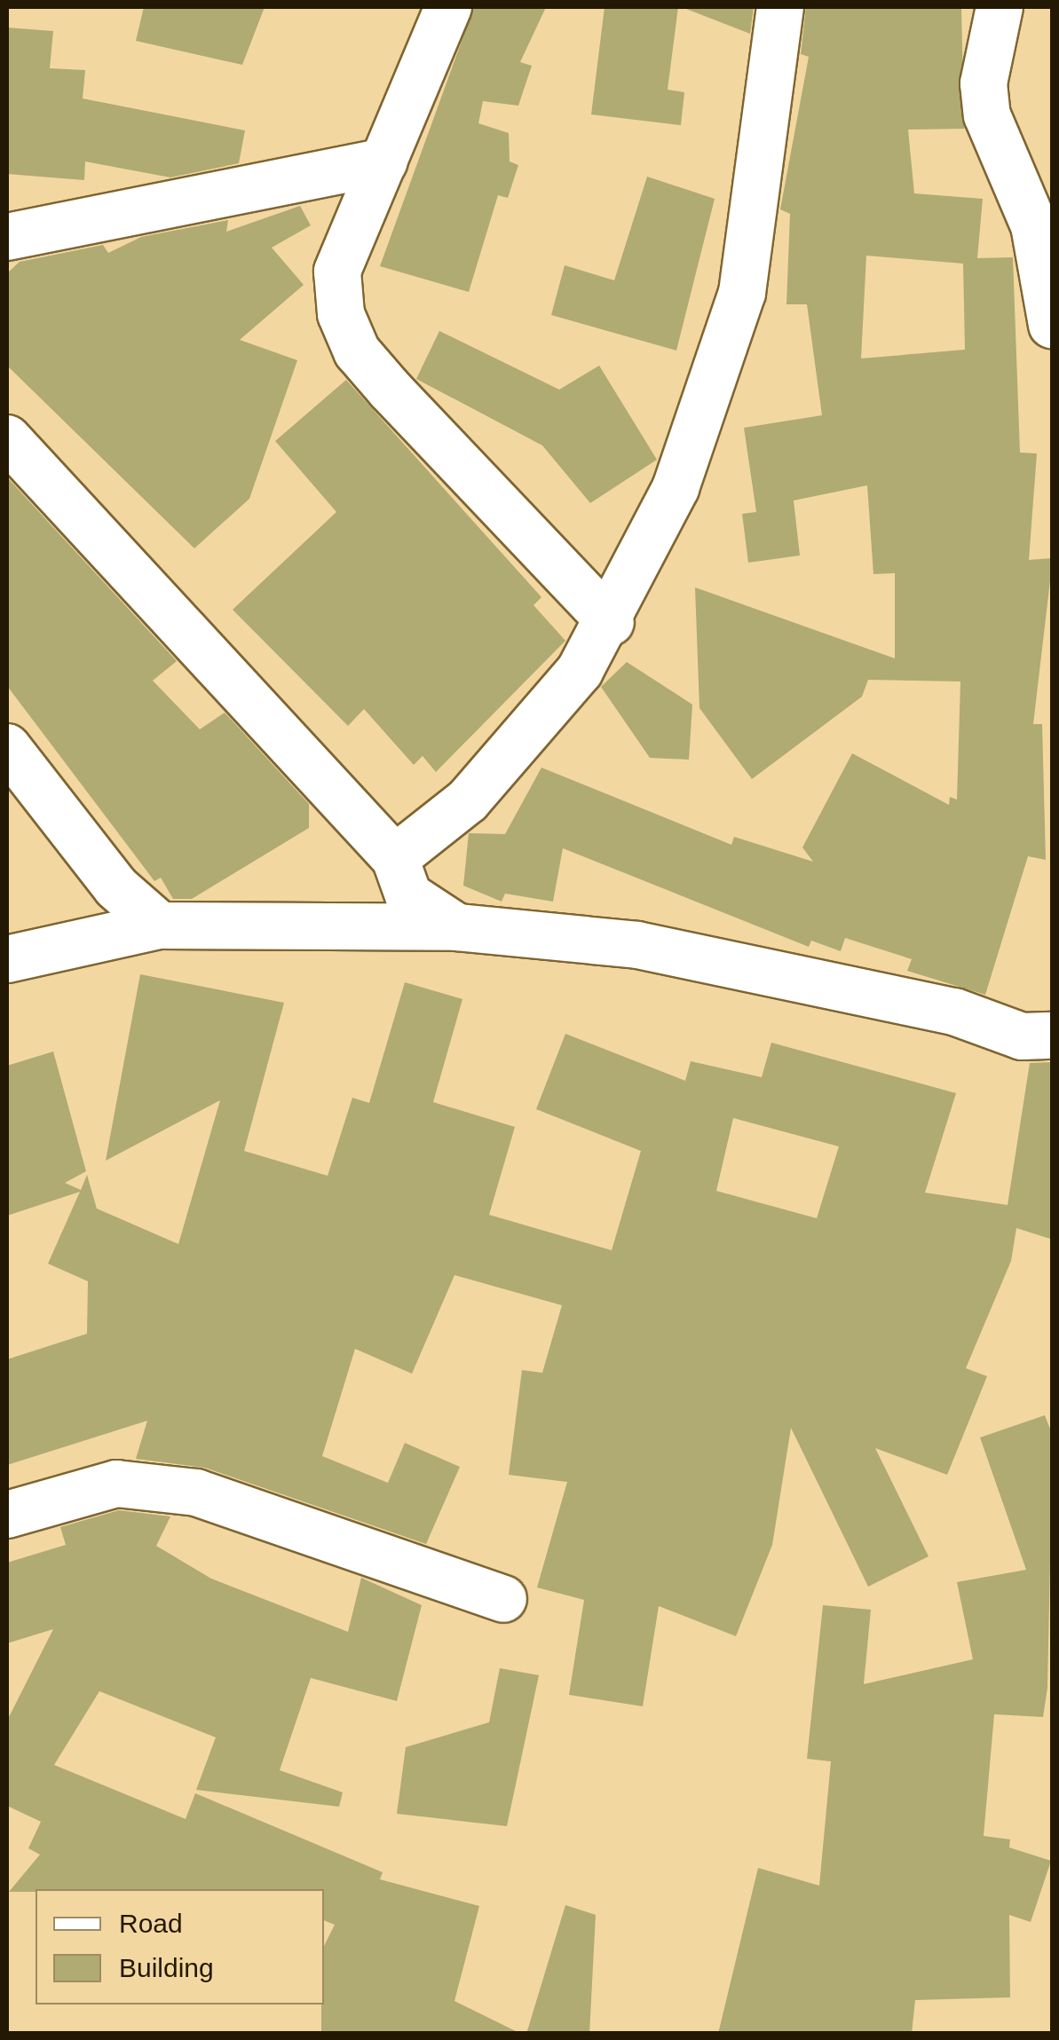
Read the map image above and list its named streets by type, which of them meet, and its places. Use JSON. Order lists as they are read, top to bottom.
{
  "legend": ["Road", "Building"]
}
